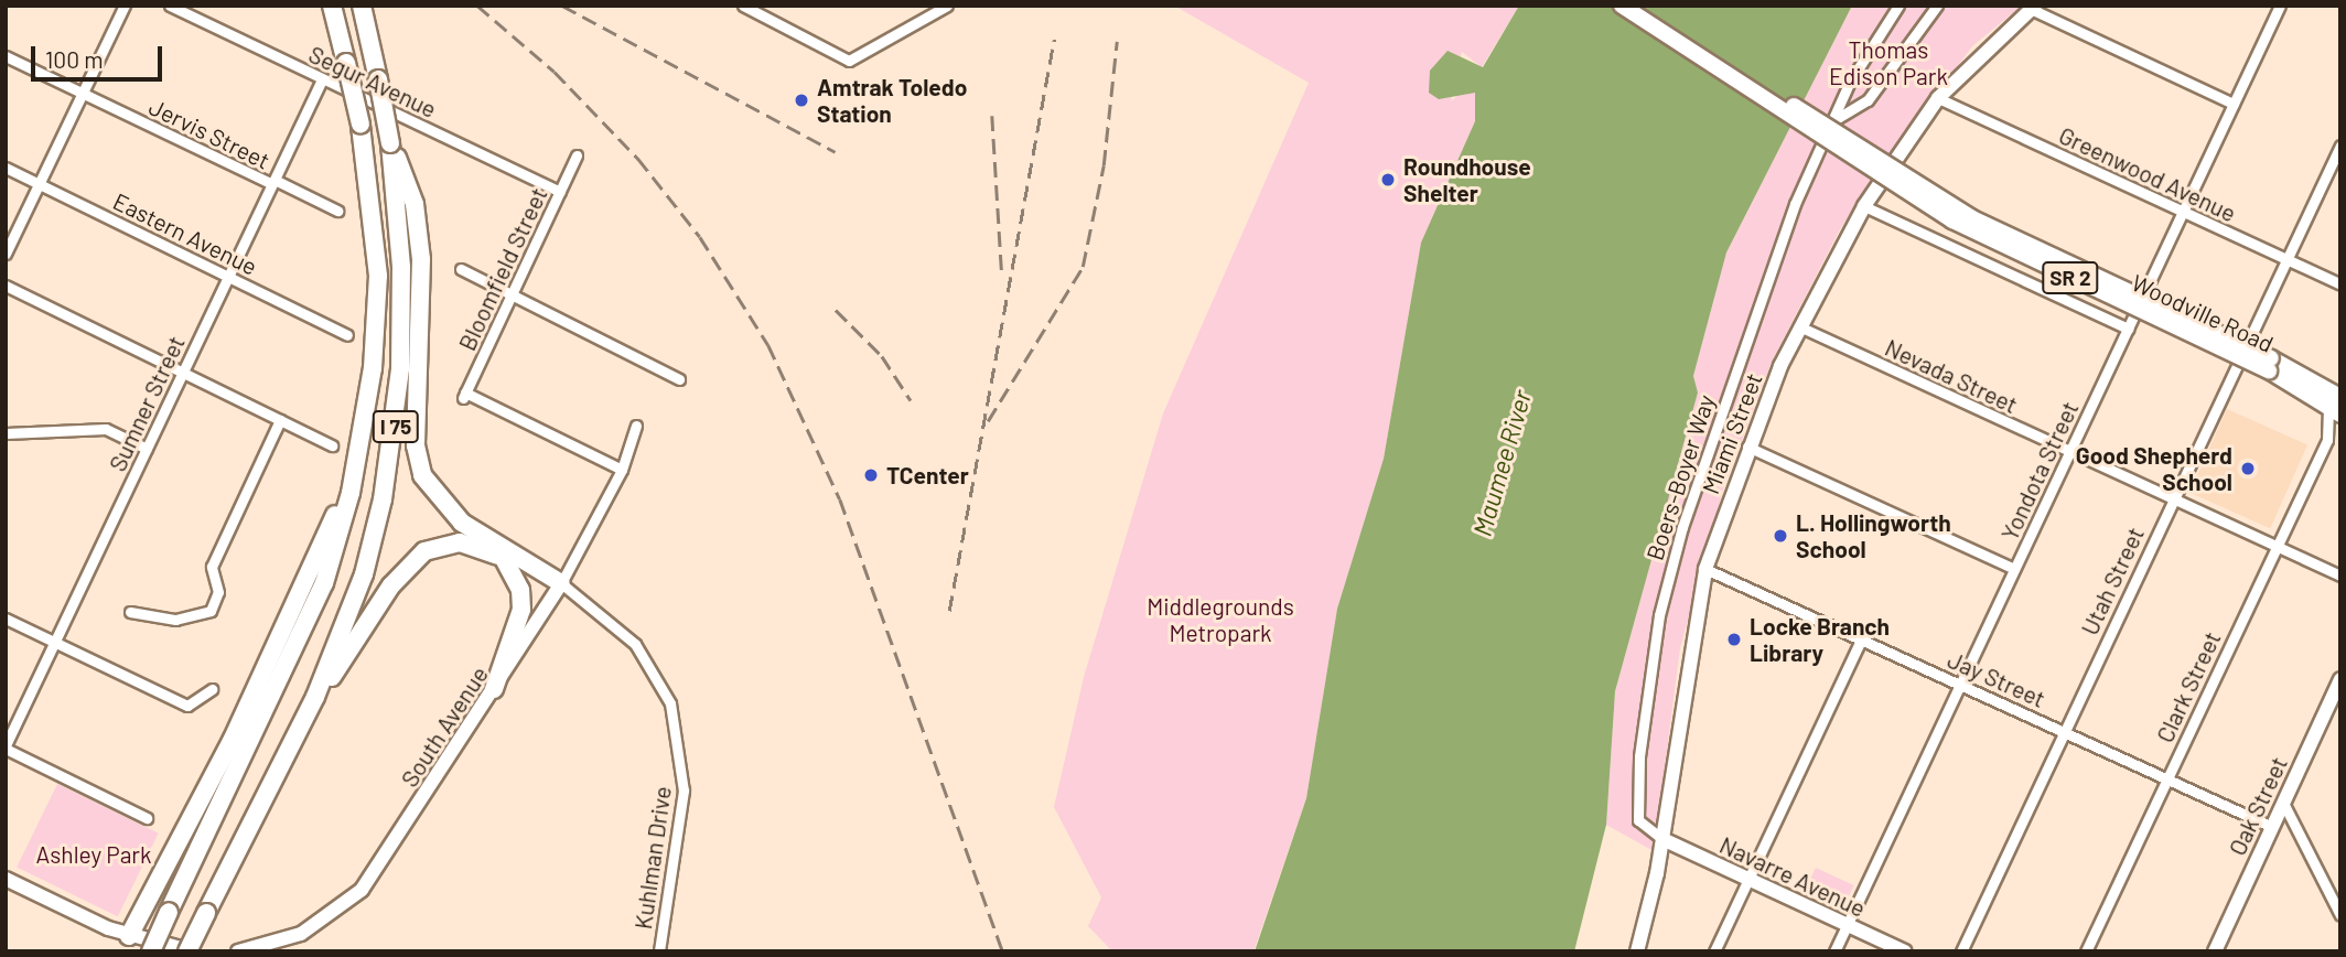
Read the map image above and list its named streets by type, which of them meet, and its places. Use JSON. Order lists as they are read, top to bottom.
{
  "streets": {
    "highway": ["I 75"],
    "main road": ["SR 2", "Woodville Road"],
    "street": [
      "Segur Avenue",
      "Jervis Street",
      "Greenwood Avenue",
      "Eastern Avenue",
      "Bloomfield Street",
      "Nevada Street",
      "Sumner Street",
      "Miami Street",
      "Yondota Street",
      "Boers-Boyer Way",
      "Utah Street",
      "Jay Street",
      "Clark Street",
      "South Avenue",
      "Oak Street",
      "Kuhlman Drive",
      "Navarre Avenue"
    ]
  },
  "crossings": [
    ["Segur Avenue", "Bloomfield Street"],
    ["Segur Avenue", "Sumner Street"],
    ["Jervis Street", "Sumner Street"],
    ["Greenwood Avenue", "Miami Street"],
    ["Greenwood Avenue", "Yondota Street"],
    ["Greenwood Avenue", "Utah Street"],
    ["Eastern Avenue", "Sumner Street"],
    ["Bloomfield Street", "South Avenue"],
    ["SR 2", "Woodville Road"],
    ["Woodville Road", "Clark Street"],
    ["Nevada Street", "Miami Street"],
    ["Nevada Street", "Yondota Street"],
    ["Nevada Street", "Utah Street"],
    ["Nevada Street", "Clark Street"],
    ["Miami Street", "Boers-Boyer Way"],
    ["Miami Street", "Jay Street"],
    ["Miami Street", "Navarre Avenue"],
    ["Yondota Street", "Jay Street"],
    ["Yondota Street", "Navarre Avenue"],
    ["Boers-Boyer Way", "Navarre Avenue"],
    ["Utah Street", "Jay Street"],
    ["Jay Street", "Clark Street"],
    ["Jay Street", "Oak Street"],
    ["South Avenue", "Kuhlman Drive"]
  ],
  "water": ["Maumee River"],
  "parks": ["Thomas Edison Park", "Middlegrounds Metropark", "Ashley Park"],
  "places": [
    "Amtrak Toledo Station",
    "Roundhouse Shelter",
    "Good Shepherd School",
    "TCenter",
    "L. Hollingworth School",
    "Locke Branch Library"
  ],
  "scale_bar": "100 m"
}
